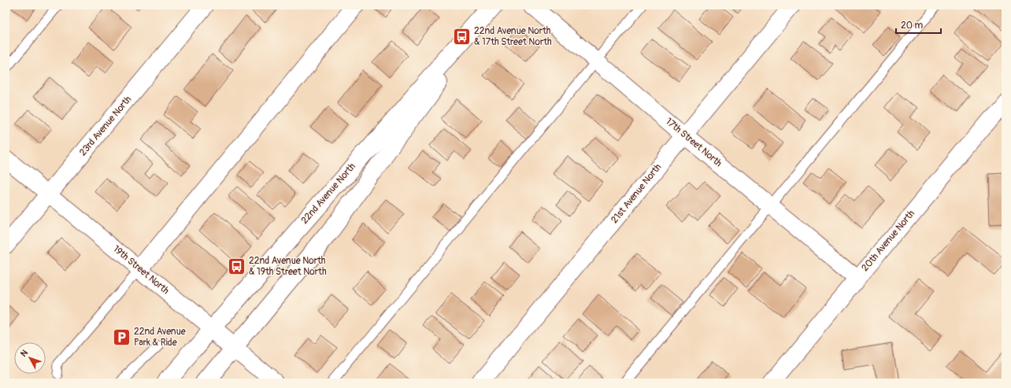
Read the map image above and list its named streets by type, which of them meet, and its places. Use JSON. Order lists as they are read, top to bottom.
{
  "streets": {
    "main road": ["22nd Avenue North"],
    "street": [
      "23rd Avenue North",
      "17th Street North",
      "21st Avenue North",
      "20th Avenue North",
      "19th Street North"
    ]
  },
  "crossings": [
    ["23rd Avenue North", "19th Street North"],
    ["17th Street North", "21st Avenue North"],
    ["17th Street North", "20th Avenue North"],
    ["22nd Avenue North", "19th Street North"]
  ],
  "places": {
    "bus stop": ["22nd Avenue North & 17th Street North", "22nd Avenue North & 19th Street North"],
    "parking": ["22nd Avenue Park & Ride"]
  },
  "scale_bar": "20 m",
  "north": "top left"
}
